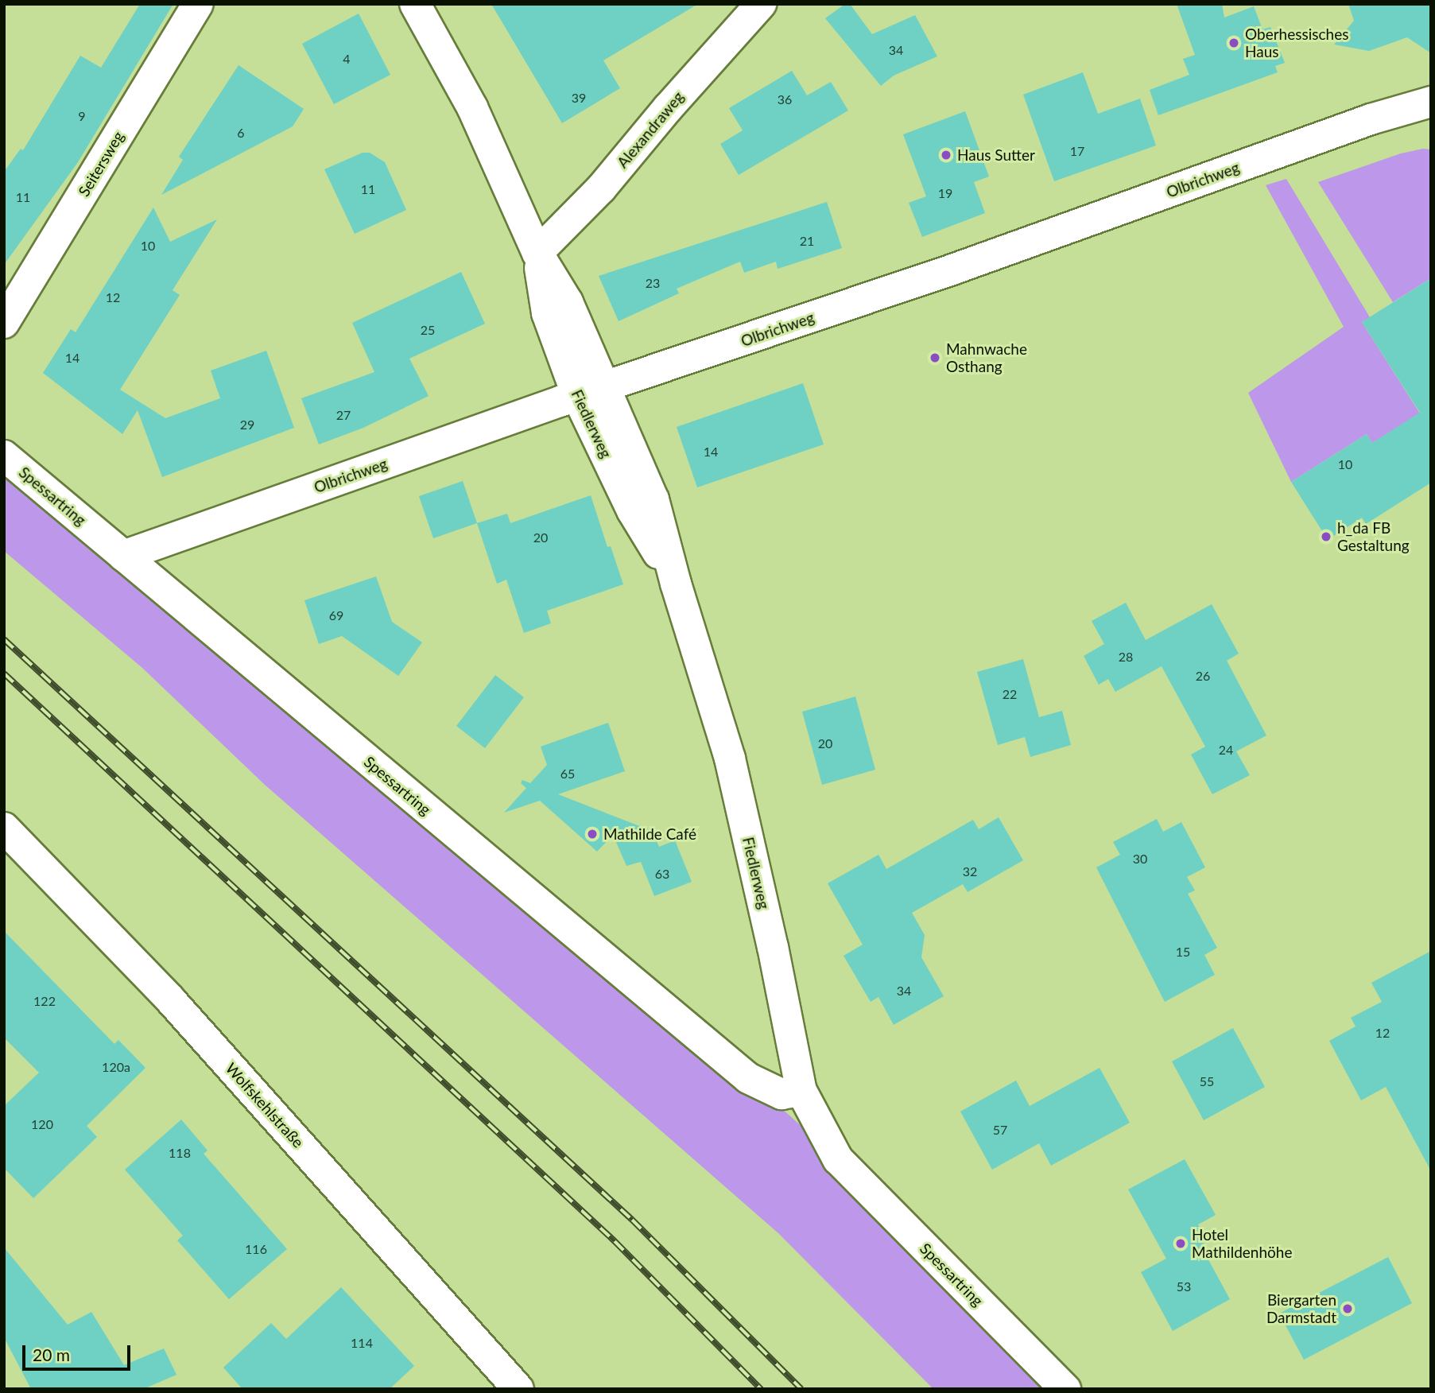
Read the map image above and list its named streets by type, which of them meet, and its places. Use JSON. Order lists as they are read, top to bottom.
{
  "streets": {
    "street": [
      "Alexandraweg",
      "Seitersweg",
      "Olbrichweg",
      "Fiedlerweg",
      "Spessartring",
      "Wolfskehlstraße"
    ]
  },
  "crossings": [
    ["Alexandraweg", "Fiedlerweg"],
    ["Olbrichweg", "Fiedlerweg"],
    ["Olbrichweg", "Spessartring"],
    ["Fiedlerweg", "Spessartring"]
  ],
  "places": [
    "Oberhessisches Haus",
    "Haus Sutter",
    "Mahnwache Osthang",
    "h_da FB Gestaltung",
    "Mathilde Café",
    "Hotel Mathildenhöhe",
    "Biergarten Darmstadt"
  ],
  "house_numbers": [
    "34",
    "4",
    "39",
    "36",
    "9",
    "6",
    "17",
    "11",
    "19",
    "11",
    "21",
    "10",
    "23",
    "12",
    "25",
    "14",
    "27",
    "29",
    "14",
    "10",
    "20",
    "69",
    "28",
    "26",
    "22",
    "20",
    "24",
    "65",
    "30",
    "32",
    "63",
    "15",
    "34",
    "122",
    "12",
    "120a",
    "55",
    "120",
    "57",
    "118",
    "116",
    "53",
    "114"
  ],
  "scale_bar": "20 m"
}
